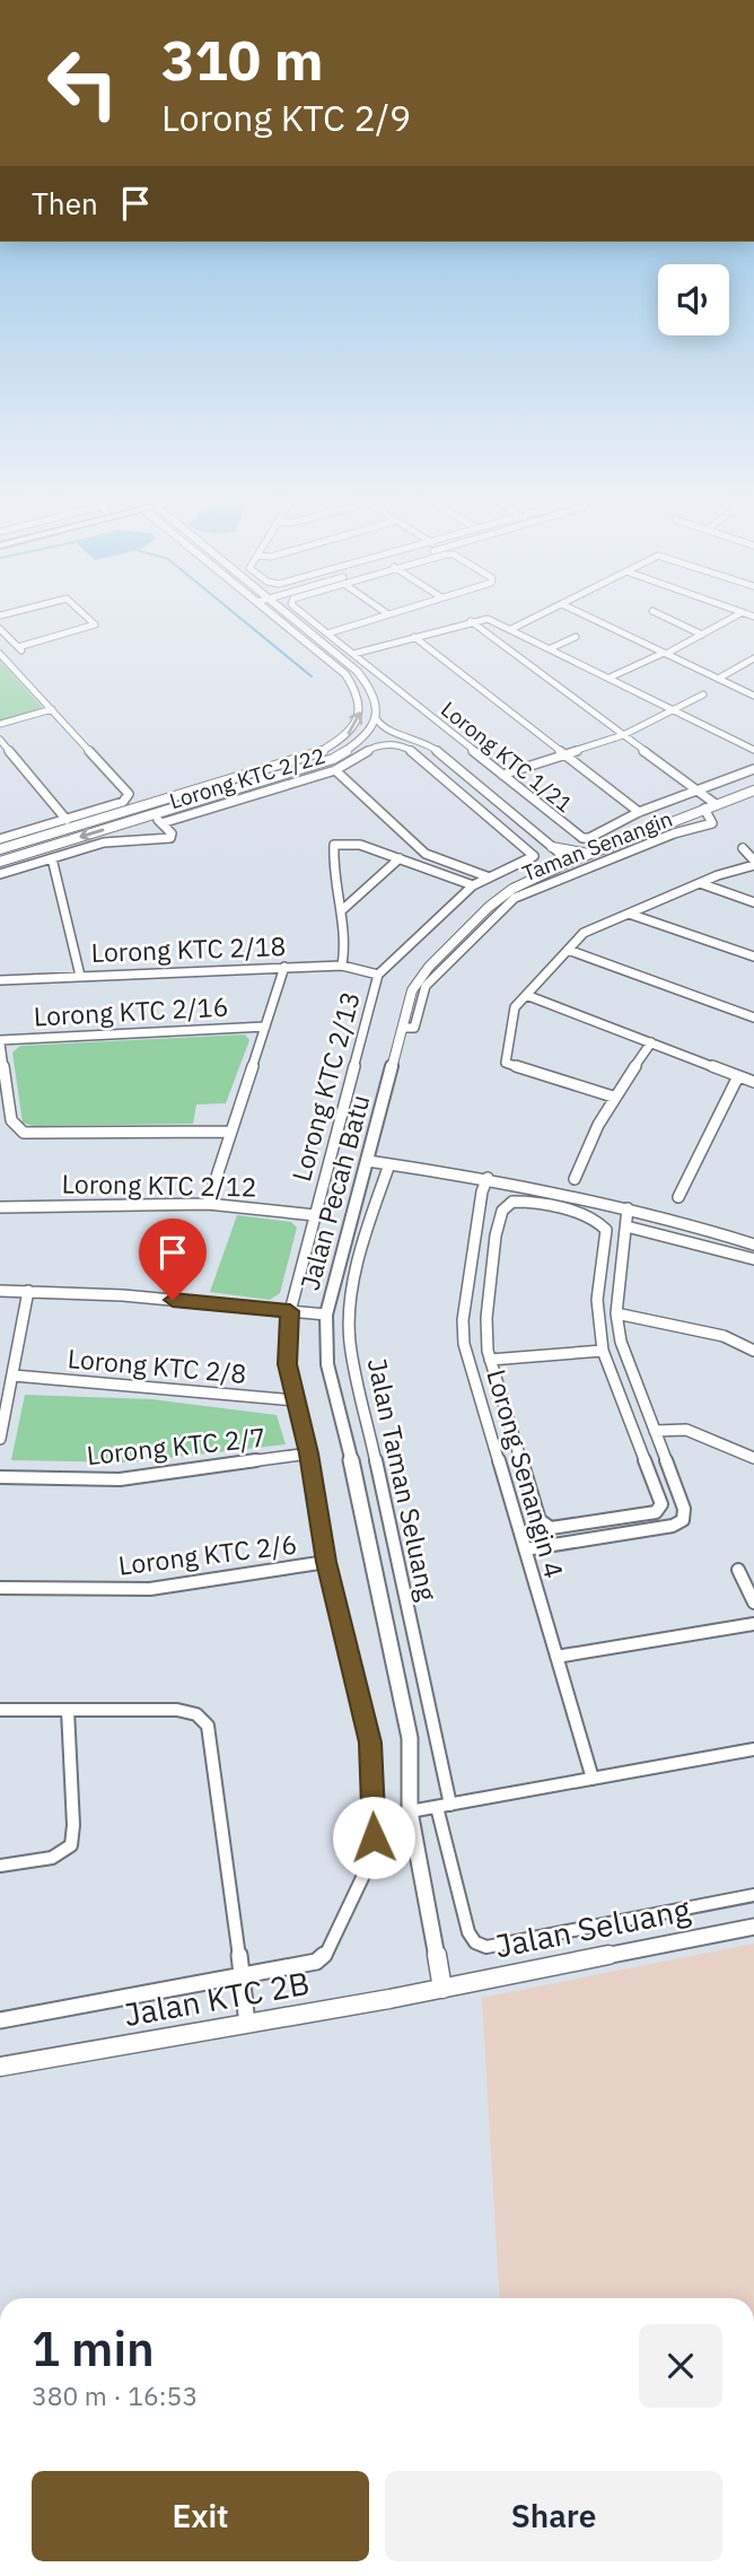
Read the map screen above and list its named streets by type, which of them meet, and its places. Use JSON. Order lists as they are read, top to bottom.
{
  "streets": {
    "street": [
      "Lorong KTC 1/21",
      "Lorong KTC 2/22",
      "Taman Senangin",
      "Lorong KTC 2/18",
      "Lorong KTC 2/16",
      "Lorong KTC 2/13",
      "Lorong KTC 2/12",
      "Jalan Pecah Batu",
      "Lorong KTC 2/8",
      "Lorong KTC 2/7",
      "Lorong Senangin 4",
      "Jalan Taman Seluang",
      "Lorong KTC 2/6",
      "Jalan Seluang",
      "Jalan KTC 2B"
    ]
  },
  "crossings": [
    ["Lorong KTC 2/22", "Lorong KTC 2/13"],
    ["Taman Senangin", "Jalan Pecah Batu"],
    ["Lorong KTC 2/18", "Lorong KTC 2/13"],
    ["Lorong KTC 2/13", "Lorong KTC 2/12"],
    ["Jalan Pecah Batu", "Jalan Seluang"],
    ["Jalan Pecah Batu", "Jalan KTC 2B"],
    ["Jalan Seluang", "Jalan KTC 2B"]
  ],
  "page": {
    "turn": ["310 m", "Lorong KTC 2/9"],
    "then": "Then",
    "heading": ["1 min", "380 m · 16:53"],
    "buttons": ["Exit", "Share"]
  }
}
